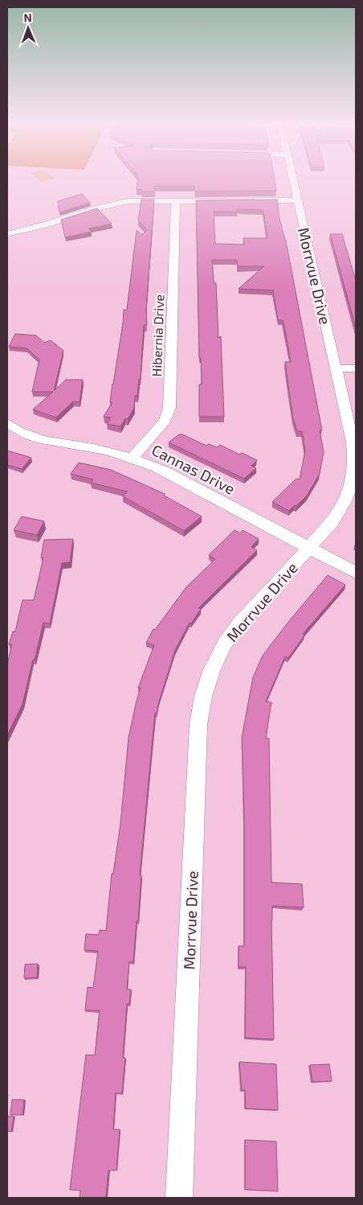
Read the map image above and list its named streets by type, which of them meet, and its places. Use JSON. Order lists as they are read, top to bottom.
{
  "streets": {
    "street": ["Morrvue Drive", "Hibernia Drive", "Cannas Drive"]
  },
  "crossings": [
    ["Morrvue Drive", "Cannas Drive"],
    ["Hibernia Drive", "Cannas Drive"]
  ],
  "north": "top"
}
